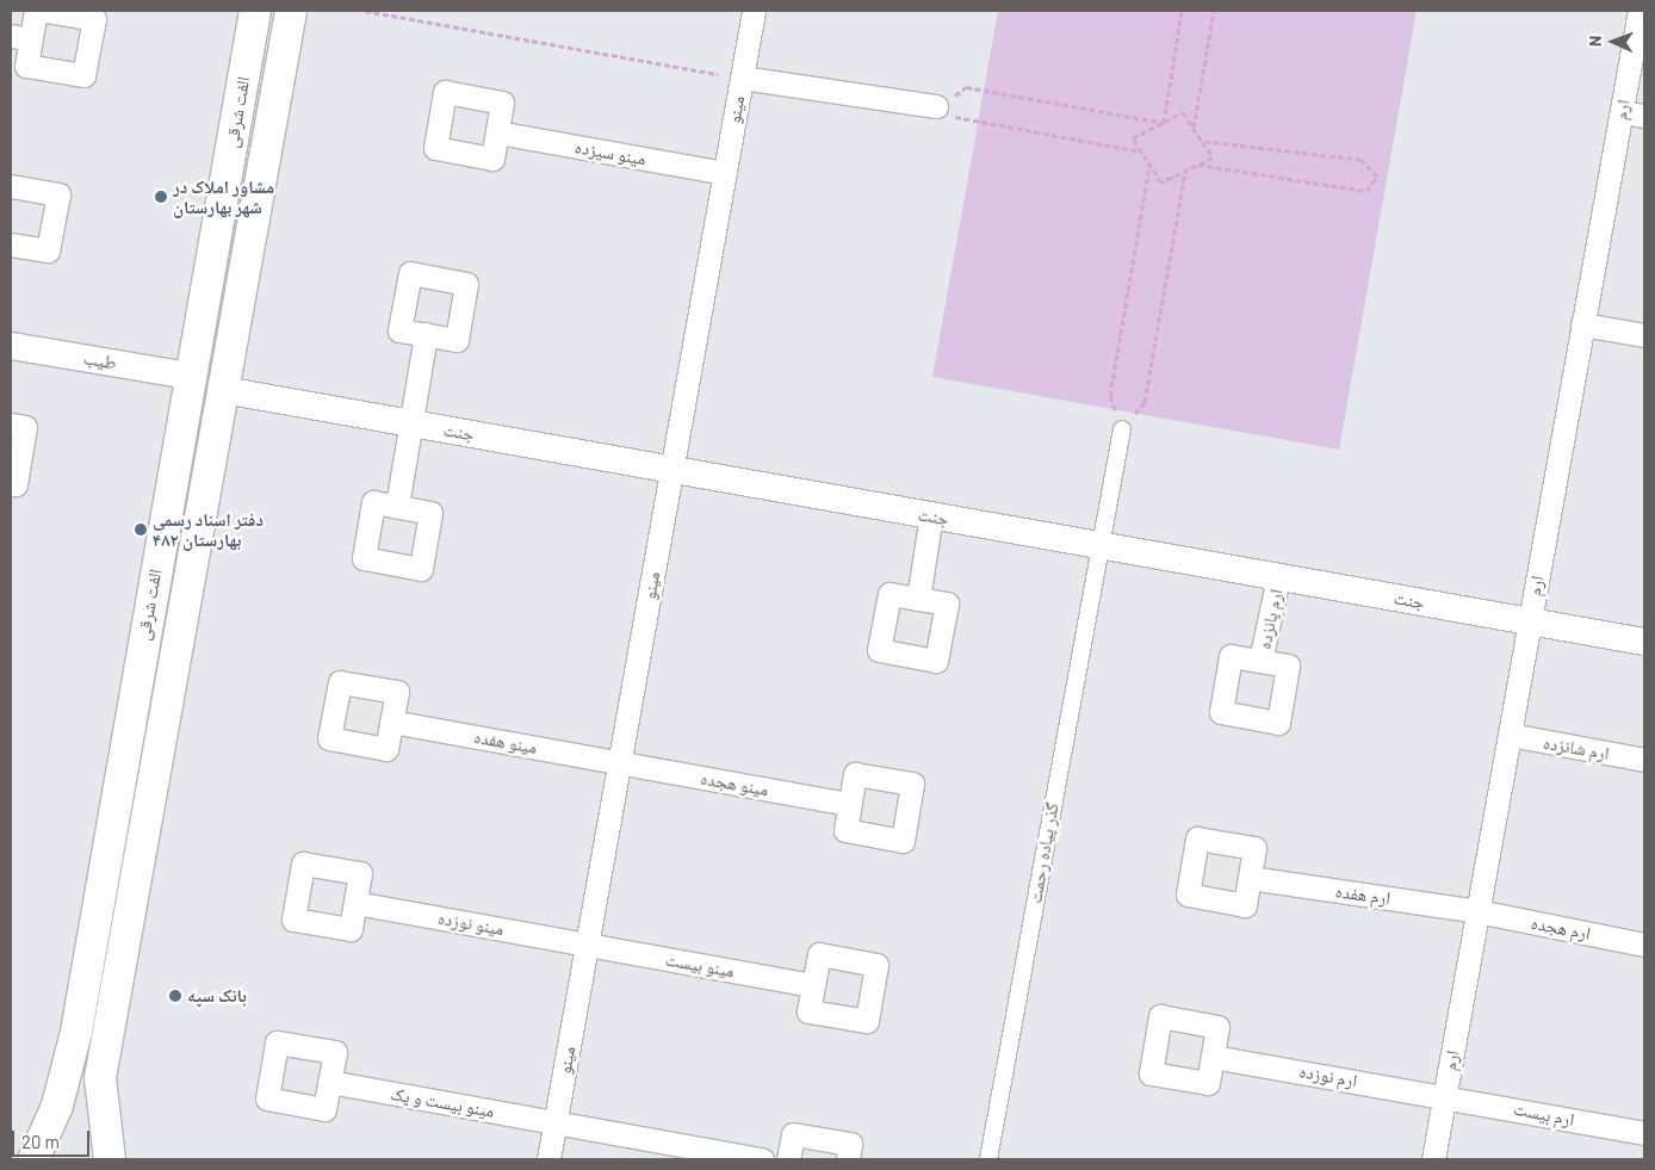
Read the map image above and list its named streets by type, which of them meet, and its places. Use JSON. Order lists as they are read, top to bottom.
{
  "streets": {
    "main road": ["الفت شرقی"],
    "street": [
      "مینو",
      "ارم",
      "مینو سیزده",
      "طیب",
      "جنت",
      "ارم پانزده",
      "مینو هفده",
      "ارم شانزده",
      "مینو هجده",
      "گذر پیاده رحمت",
      "ارم هفده",
      "مینو نوزده",
      "ارم هجده",
      "مینو بیست",
      "ارم نوزده",
      "مینو بیست و یک",
      "ارم بیست"
    ]
  },
  "crossings": [
    ["مینو", "مینو سیزده"],
    ["مینو", "جنت"],
    ["مینو", "مینو هفده"],
    ["مینو", "مینو هجده"],
    ["مینو", "مینو نوزده"],
    ["مینو", "مینو بیست"],
    ["مینو", "مینو بیست و یک"],
    ["ارم", "جنت"],
    ["ارم", "ارم شانزده"],
    ["ارم", "ارم هفده"],
    ["ارم", "ارم هجده"],
    ["ارم", "ارم نوزده"],
    ["ارم", "ارم بیست"],
    ["الفت شرقی", "طیب"],
    ["الفت شرقی", "جنت"],
    ["جنت", "ارم پانزده"],
    ["جنت", "گذر پیاده رحمت"],
    ["مینو هفده", "مینو هجده"],
    ["ارم هفده", "ارم هجده"],
    ["مینو نوزده", "مینو بیست"],
    ["ارم نوزده", "ارم بیست"]
  ],
  "places": ["مشاور املاک در شهر بهارستان", "دفتر اسناد رسمی ۴۸۲ بهارستان", "بانک سپه"],
  "scale_bar": "20 m",
  "north": "left"
}
